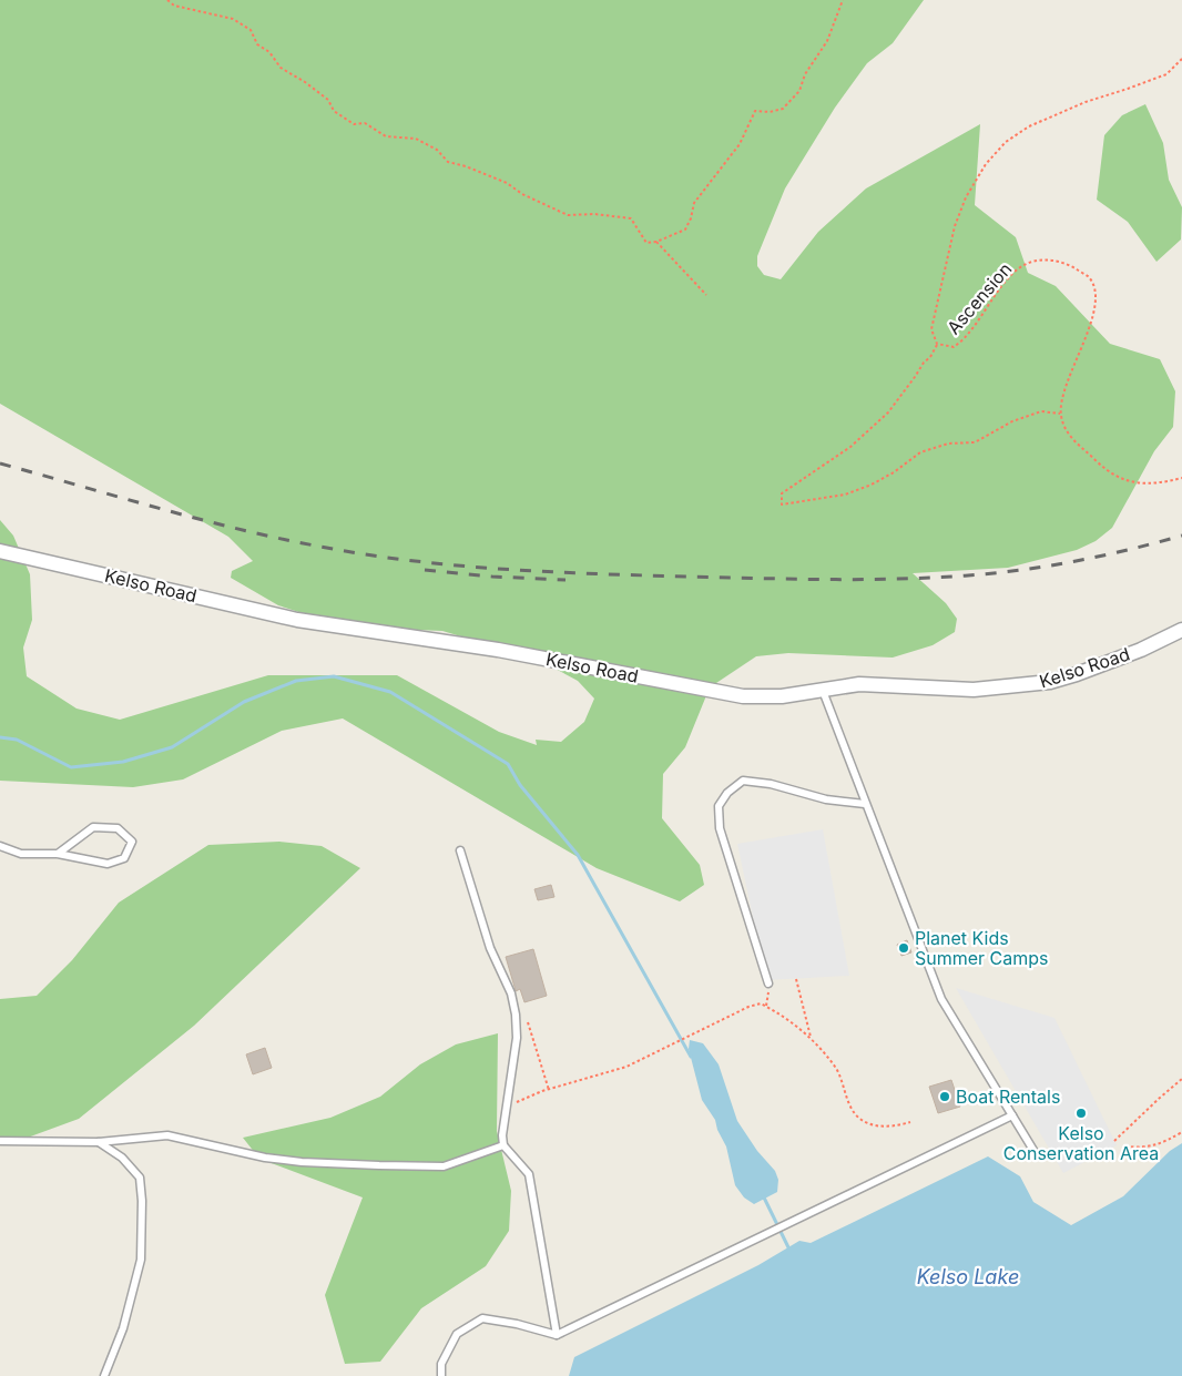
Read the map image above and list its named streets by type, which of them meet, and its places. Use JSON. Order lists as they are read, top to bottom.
{
  "streets": {
    "street": ["Kelso Road"],
    "path": ["Ascension"]
  },
  "water": ["Kelso Lake"],
  "places": ["Planet Kids Summer Camps", "Boat Rentals", "Kelso Conservation Area"]
}
